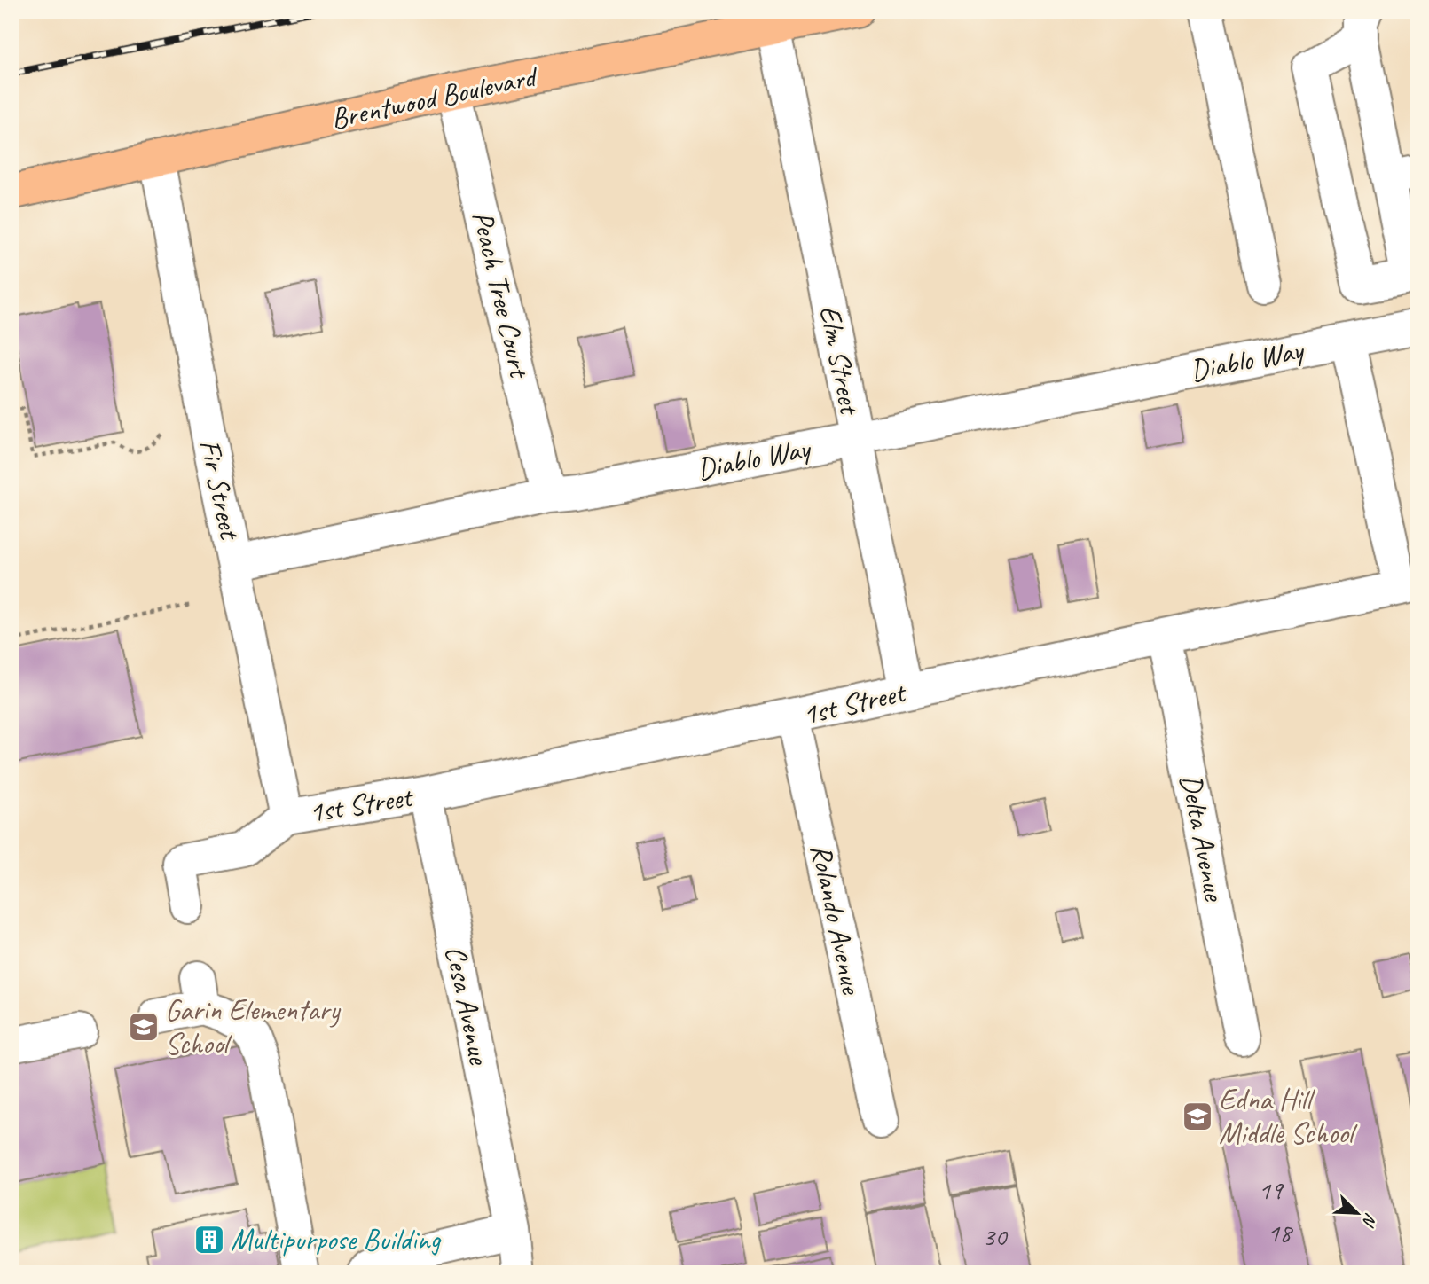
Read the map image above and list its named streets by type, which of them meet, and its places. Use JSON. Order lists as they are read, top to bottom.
{
  "streets": {
    "main road": ["Brentwood Boulevard"],
    "street": [
      "Peach Tree Court",
      "Elm Street",
      "Diablo Way",
      "Fir Street",
      "1st Street",
      "Delta Avenue",
      "Rolando Avenue",
      "Cesa Avenue"
    ]
  },
  "crossings": [
    ["Brentwood Boulevard", "Peach Tree Court"],
    ["Brentwood Boulevard", "Elm Street"],
    ["Brentwood Boulevard", "Fir Street"],
    ["Peach Tree Court", "Diablo Way"],
    ["Elm Street", "Diablo Way"],
    ["Elm Street", "1st Street"],
    ["Diablo Way", "Fir Street"],
    ["Fir Street", "1st Street"],
    ["1st Street", "Delta Avenue"],
    ["1st Street", "Rolando Avenue"],
    ["1st Street", "Cesa Avenue"]
  ],
  "places": {
    "school or university": ["Garin Elementary School", "Edna Hill Middle School"],
    "building": ["Multipurpose Building"]
  },
  "house_numbers": ["19", "18", "30"],
  "north": "bottom right"
}
